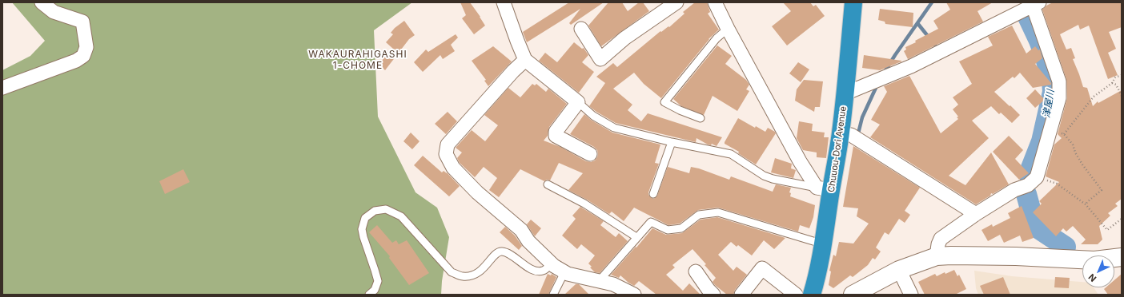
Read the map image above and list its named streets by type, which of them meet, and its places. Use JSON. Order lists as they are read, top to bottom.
{
  "streets": {
    "highway": ["Chuuou-Dori Avenue"]
  },
  "districts": ["WAKAURAHIGASHI 1-CHOME"],
  "water": ["津屋川"],
  "north": "bottom left"
}
